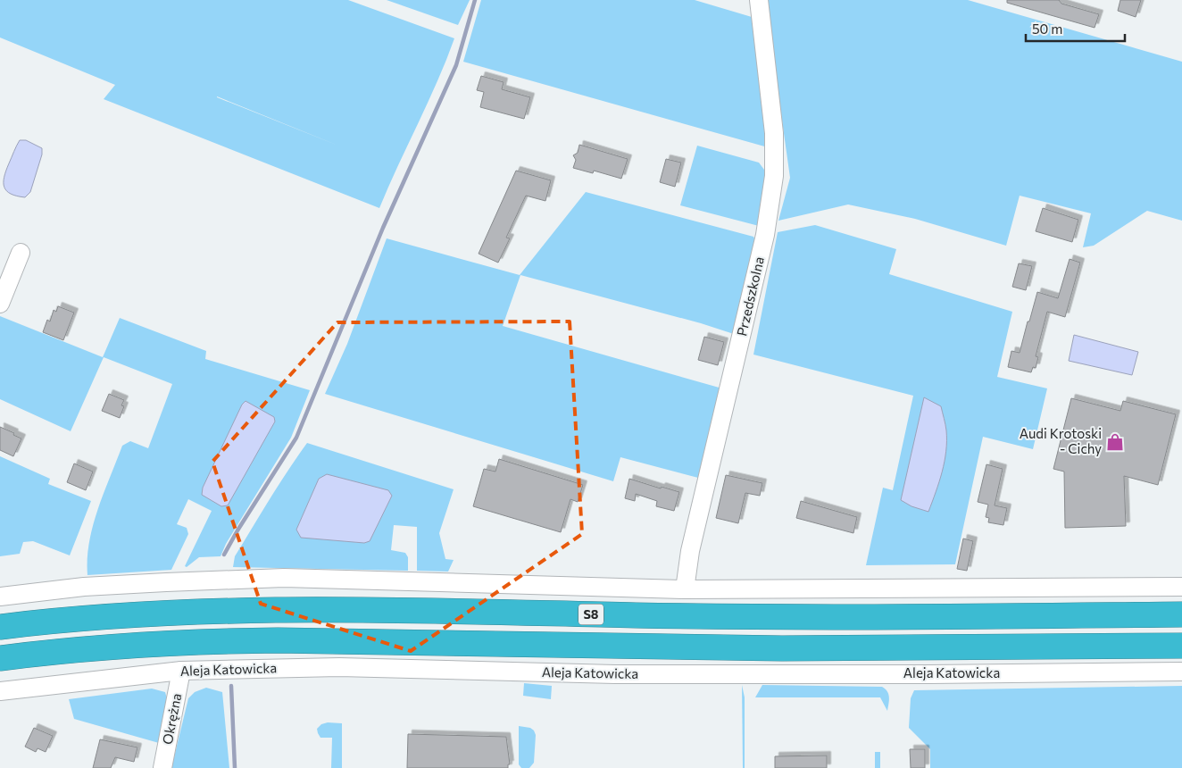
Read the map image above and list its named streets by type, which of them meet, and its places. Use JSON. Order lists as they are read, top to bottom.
{
  "streets": {
    "highway": ["S8"],
    "street": ["Przedszkolna", "Aleja Katowicka", "Okrężna"]
  },
  "crossings": [
    ["Aleja Katowicka", "Okrężna"]
  ],
  "places": {
    "shop": ["Audi Krotoski - Cichy"]
  },
  "scale_bar": "50 m"
}
